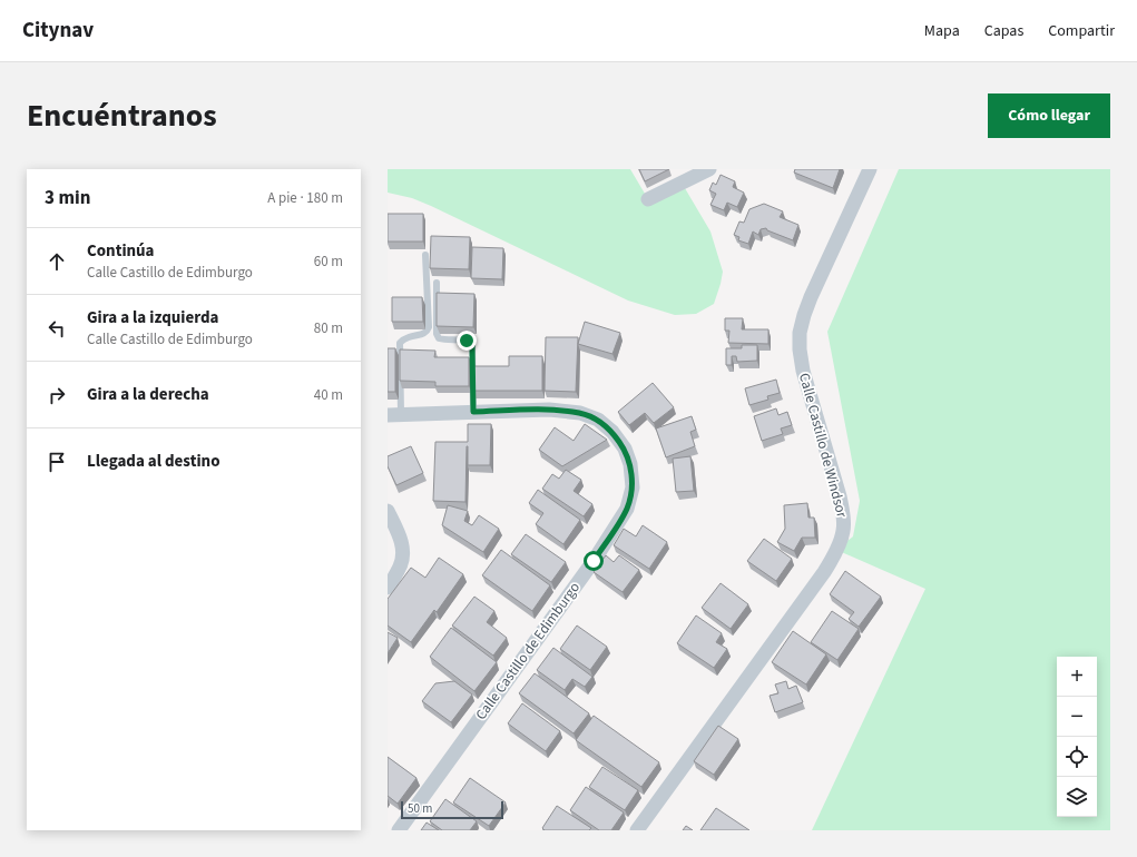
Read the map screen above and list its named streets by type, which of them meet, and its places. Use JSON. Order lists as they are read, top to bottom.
{
  "streets": {
    "street": ["Calle Castillo de Windsor", "Calle Castillo de Edimburgo"]
  },
  "scale_bar": "50 m",
  "page": {
    "header": "Citynav",
    "nav": ["Mapa", "Capas", "Compartir"],
    "title": "Encuéntranos",
    "buttons": "Cómo llegar",
    "heading": ["3 min", "A pie · 180 m"],
    "list": [
      ["Continúa", "Calle Castillo de Edimburgo", "60 m"],
      ["Gira a la izquierda", "Calle Castillo de Edimburgo", "80 m"],
      ["Gira a la derecha", "40 m"],
      "Llegada al destino"
    ],
    "map_buttons": ["+", "−"],
    "scale": "50 m"
  }
}
